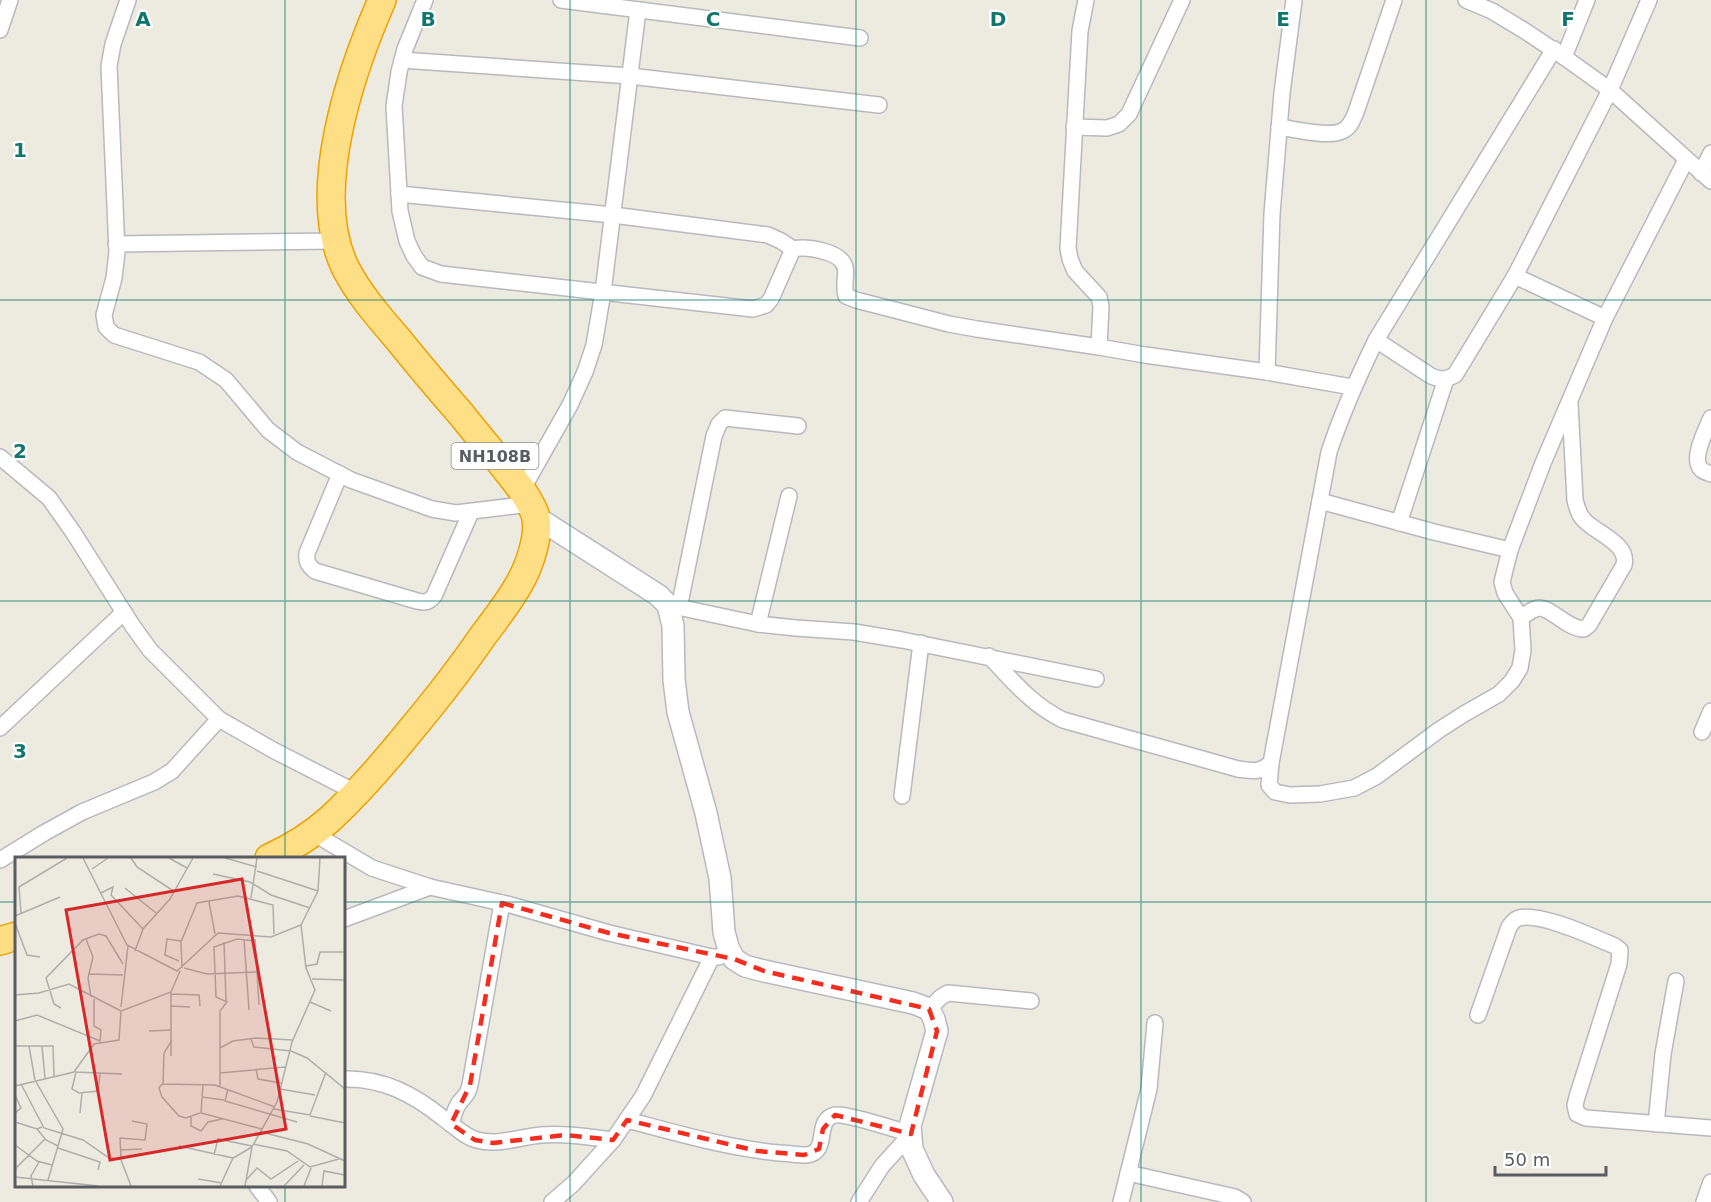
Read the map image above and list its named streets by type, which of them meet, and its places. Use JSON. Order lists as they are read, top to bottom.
{
  "streets": {
    "highway": ["NH108B"]
  },
  "scale_bar": "50 m",
  "grid": {
    "columns": [
      "A",
      "B",
      "C",
      "D",
      "E",
      "F"
    ],
    "rows": ["1", "2", "3"]
  }
}
